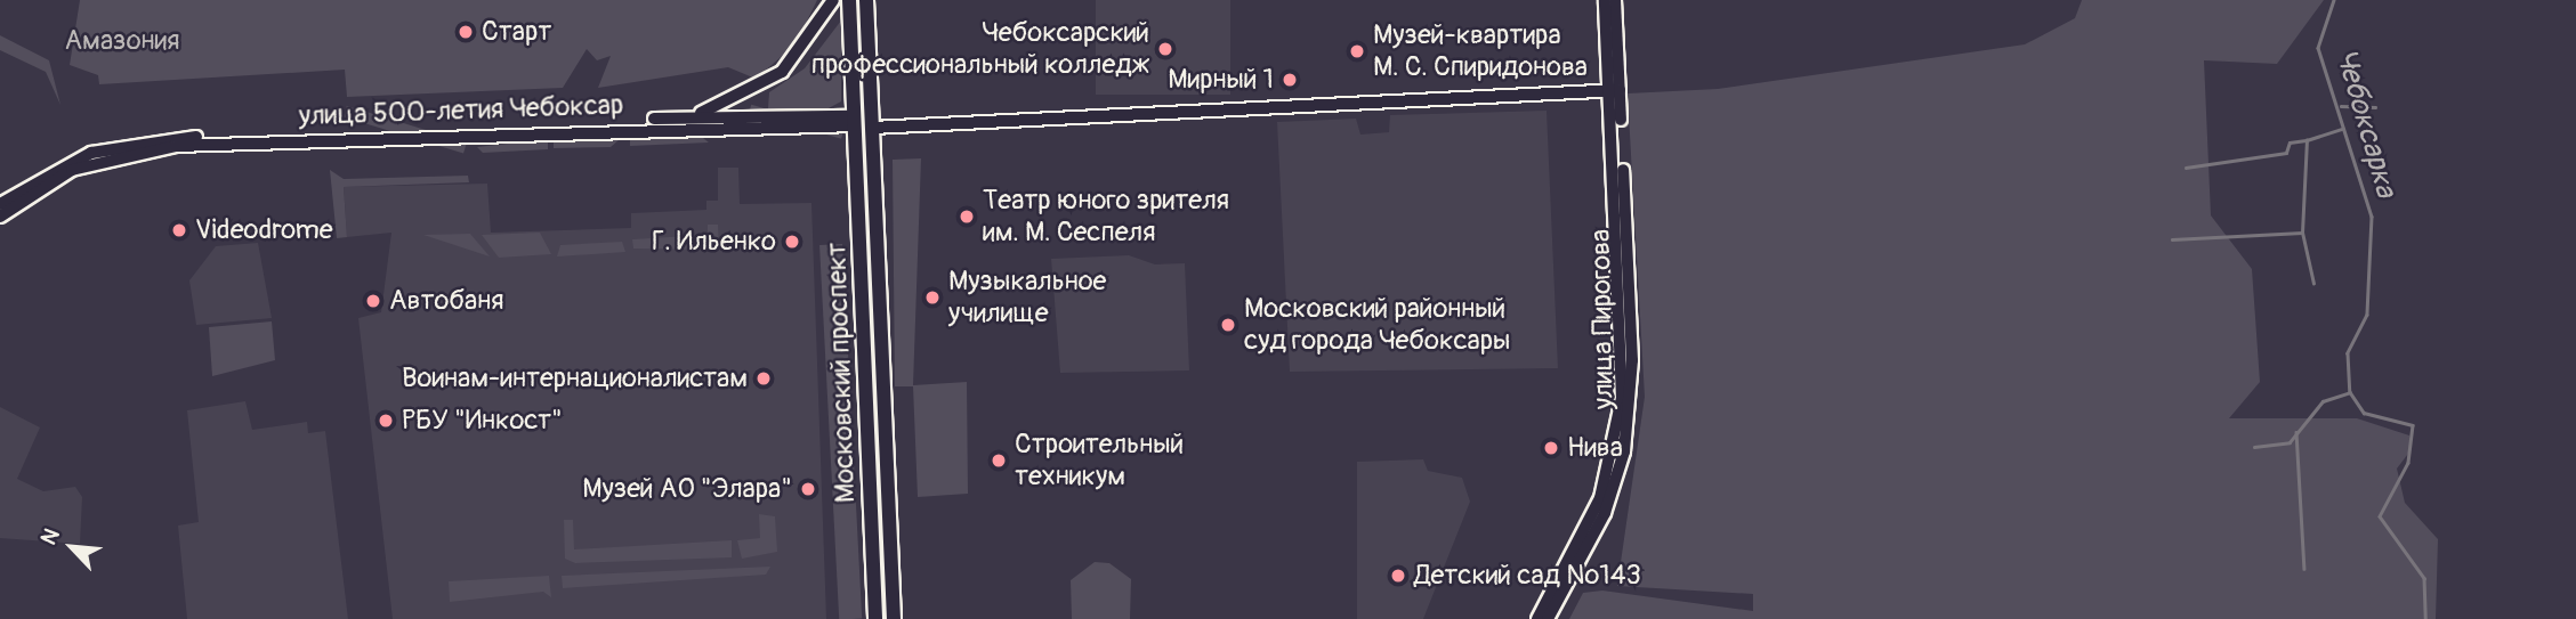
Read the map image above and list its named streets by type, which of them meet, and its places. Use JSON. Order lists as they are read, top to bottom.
{
  "streets": {
    "main road": ["улица 500-летия Чебоксар", "улица Пирогова", "Московский проспект"]
  },
  "crossings": [
    ["улица 500-летия Чебоксар", "Московский проспект"]
  ],
  "water": ["Чебоксарка"],
  "parks": ["Амазония"],
  "places": [
    "Старт",
    "Чебоксарский профессиональный колледж",
    "Музей-квартира М. С. Спиридонова",
    "Мирный 1",
    "Театр юного зрителя им. М. Сеспеля",
    "Videodrome",
    "Г. Ильенко",
    "Музыкальное училище",
    "Автобаня",
    "Московский районный суд города Чебоксары",
    "Воинам-интернационалистам",
    "РБУ \"Инкост\"",
    "Нива",
    "Строительный техникум",
    "Музей АО \"Элара\"",
    "Детский сад №143"
  ],
  "north": "top left"
}
